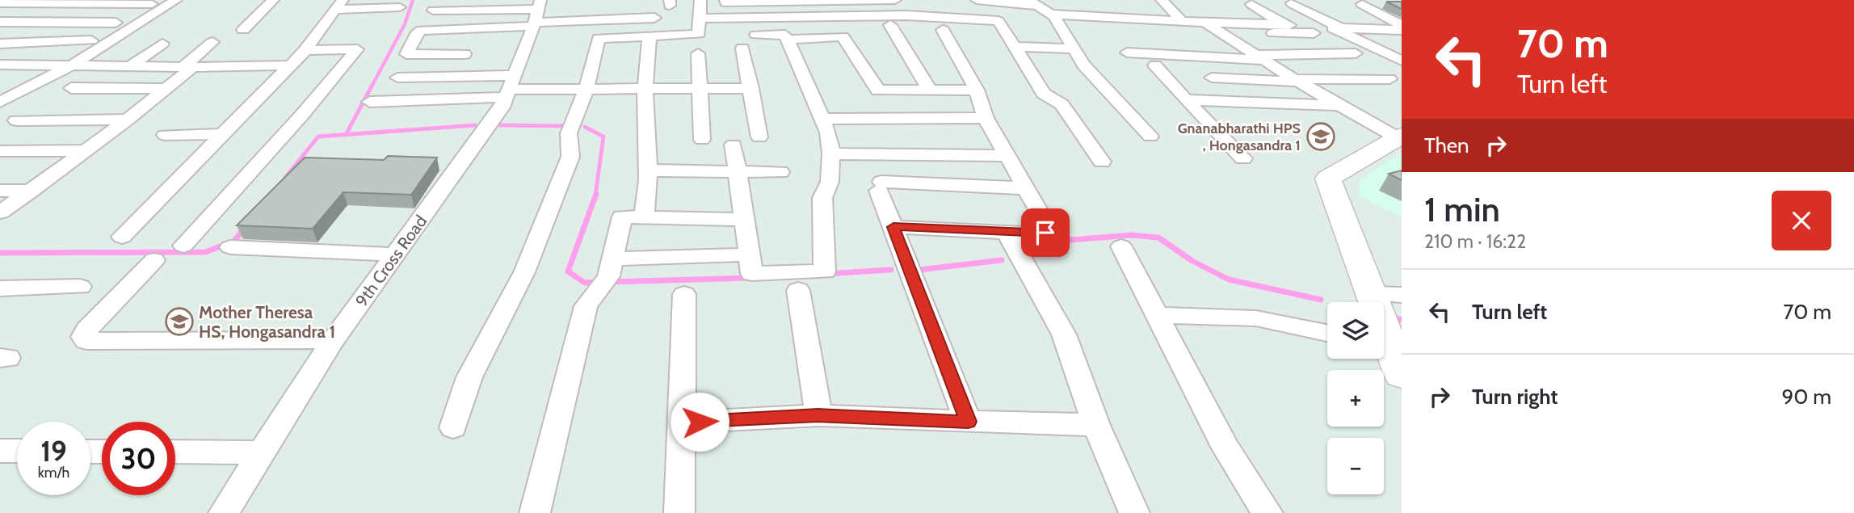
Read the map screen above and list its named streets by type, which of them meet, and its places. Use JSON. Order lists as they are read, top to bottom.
{
  "streets": {
    "street": ["9th Cross Road"]
  },
  "places": {
    "school or university": ["Gnanabharathi HPS , Hongasandra 1", "Mother Theresa HS, Hongasandra 1"]
  },
  "page": {
    "turn": ["70 m", "Turn left"],
    "then": "Then",
    "heading": ["1 min", "210 m · 16:22"],
    "list": [
      {
        "name": "Turn left",
        "value": "70 m"
      },
      {
        "name": "Turn right",
        "value": "90 m"
      }
    ],
    "map_buttons": ["+", "−"],
    "speed": "19 km/h",
    "limit": "30"
  }
}
